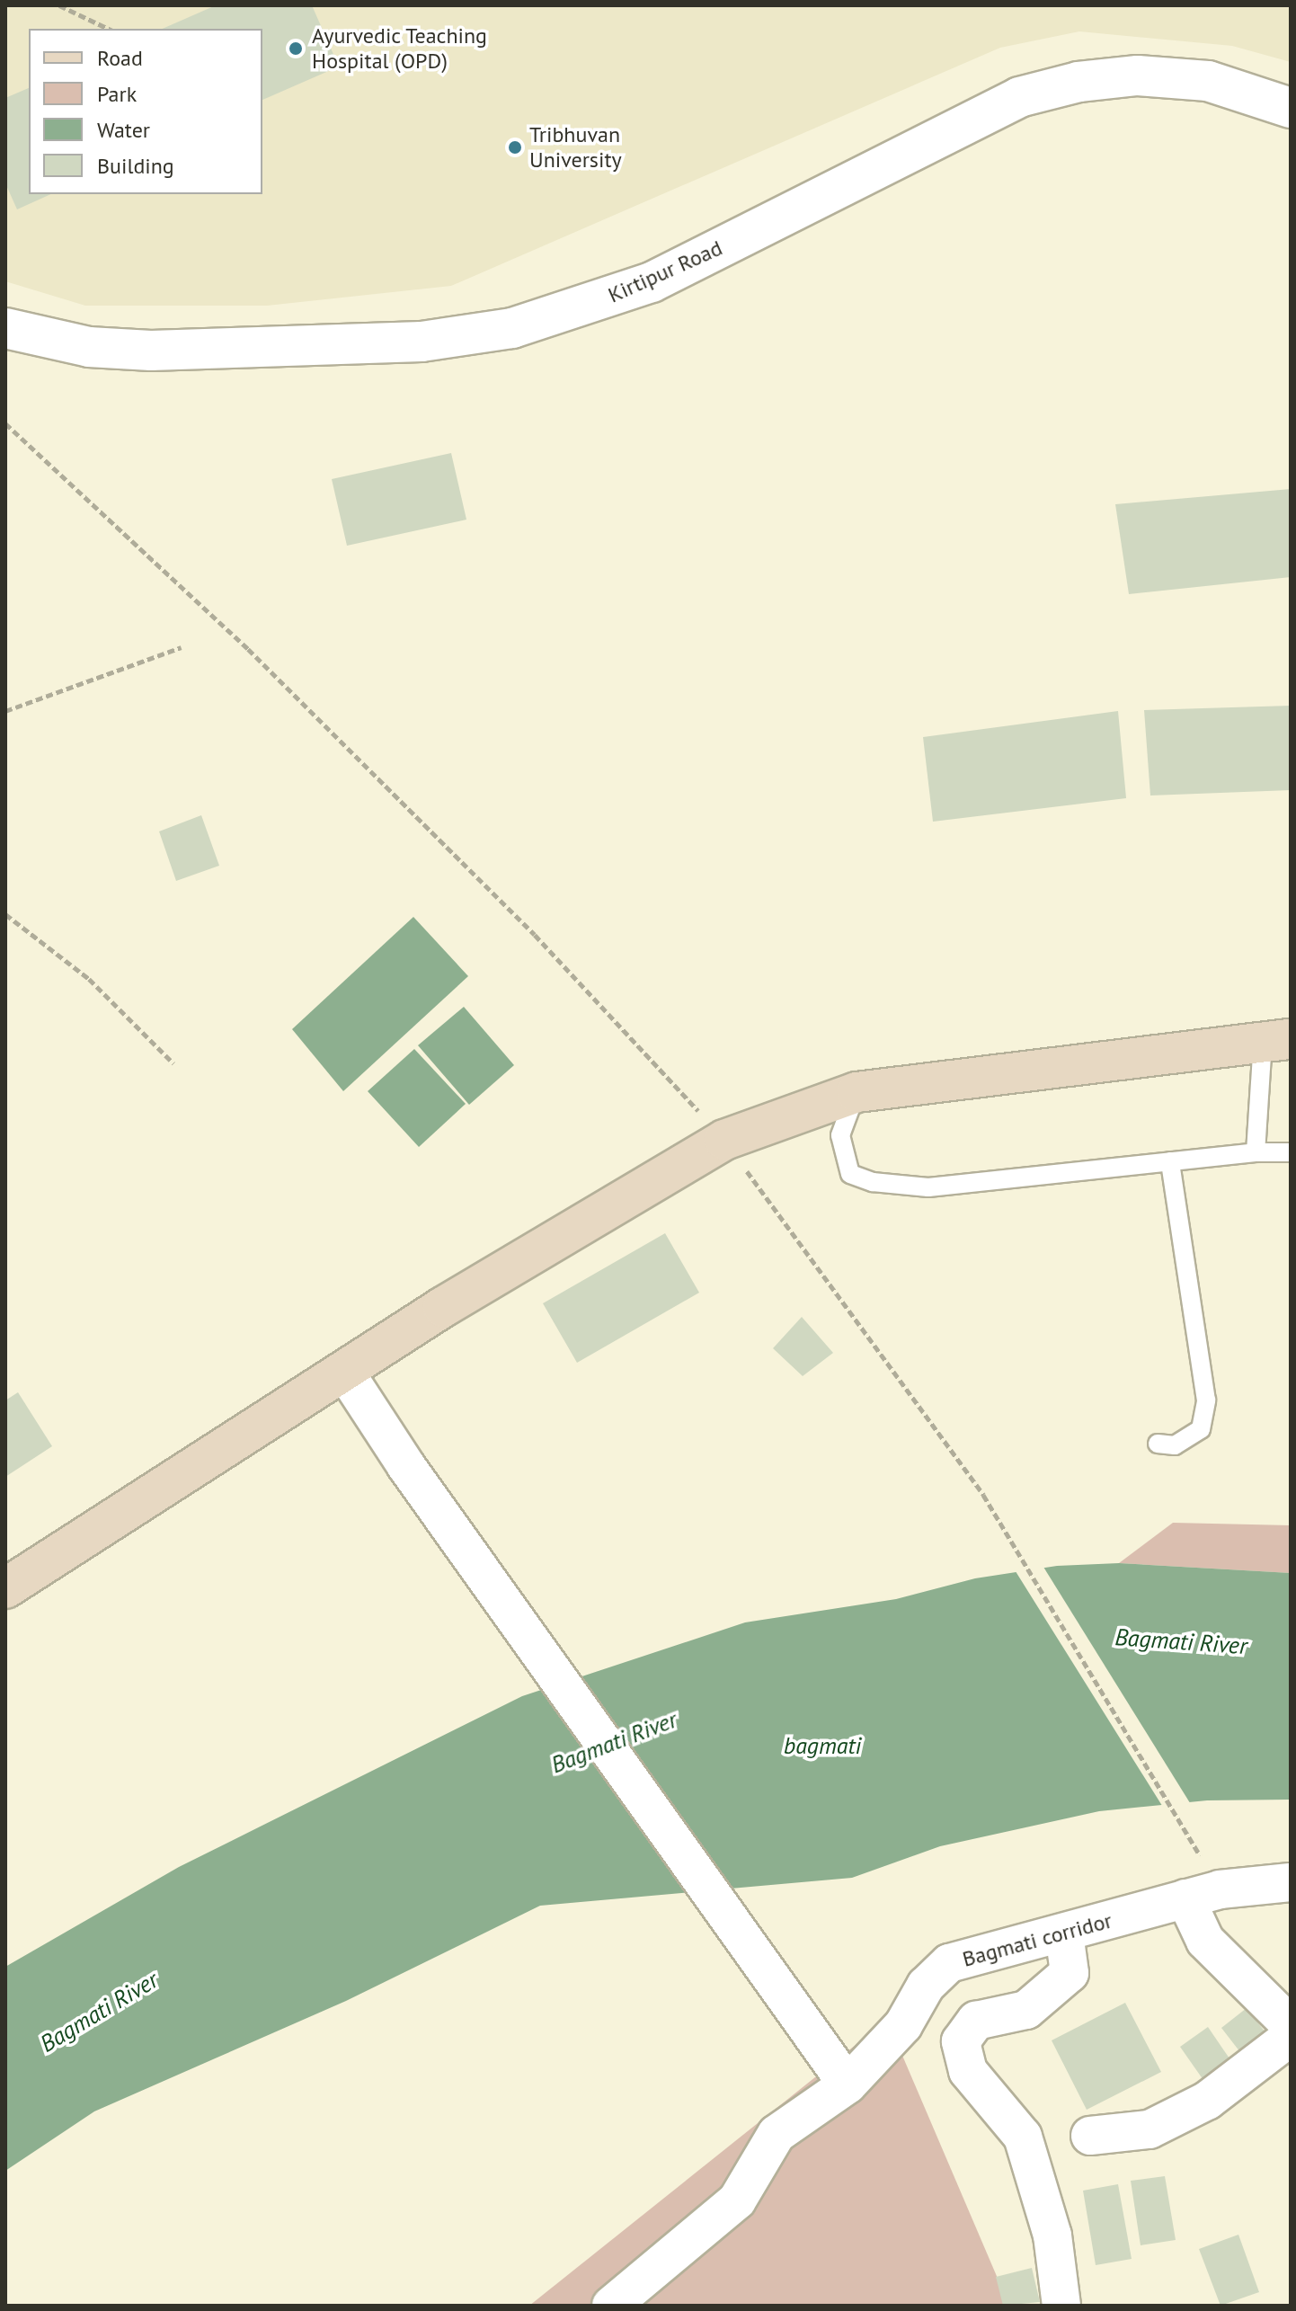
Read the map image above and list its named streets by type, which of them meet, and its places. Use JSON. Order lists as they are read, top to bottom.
{
  "streets": {
    "street": ["Kirtipur Road", "Bagmati corridor"]
  },
  "water": ["Bagmati River", "bagmati"],
  "places": ["Ayurvedic Teaching Hospital (OPD)", "Tribhuvan University"],
  "legend": [
    "Road",
    "Park",
    "Water",
    "Building"
  ]
}
